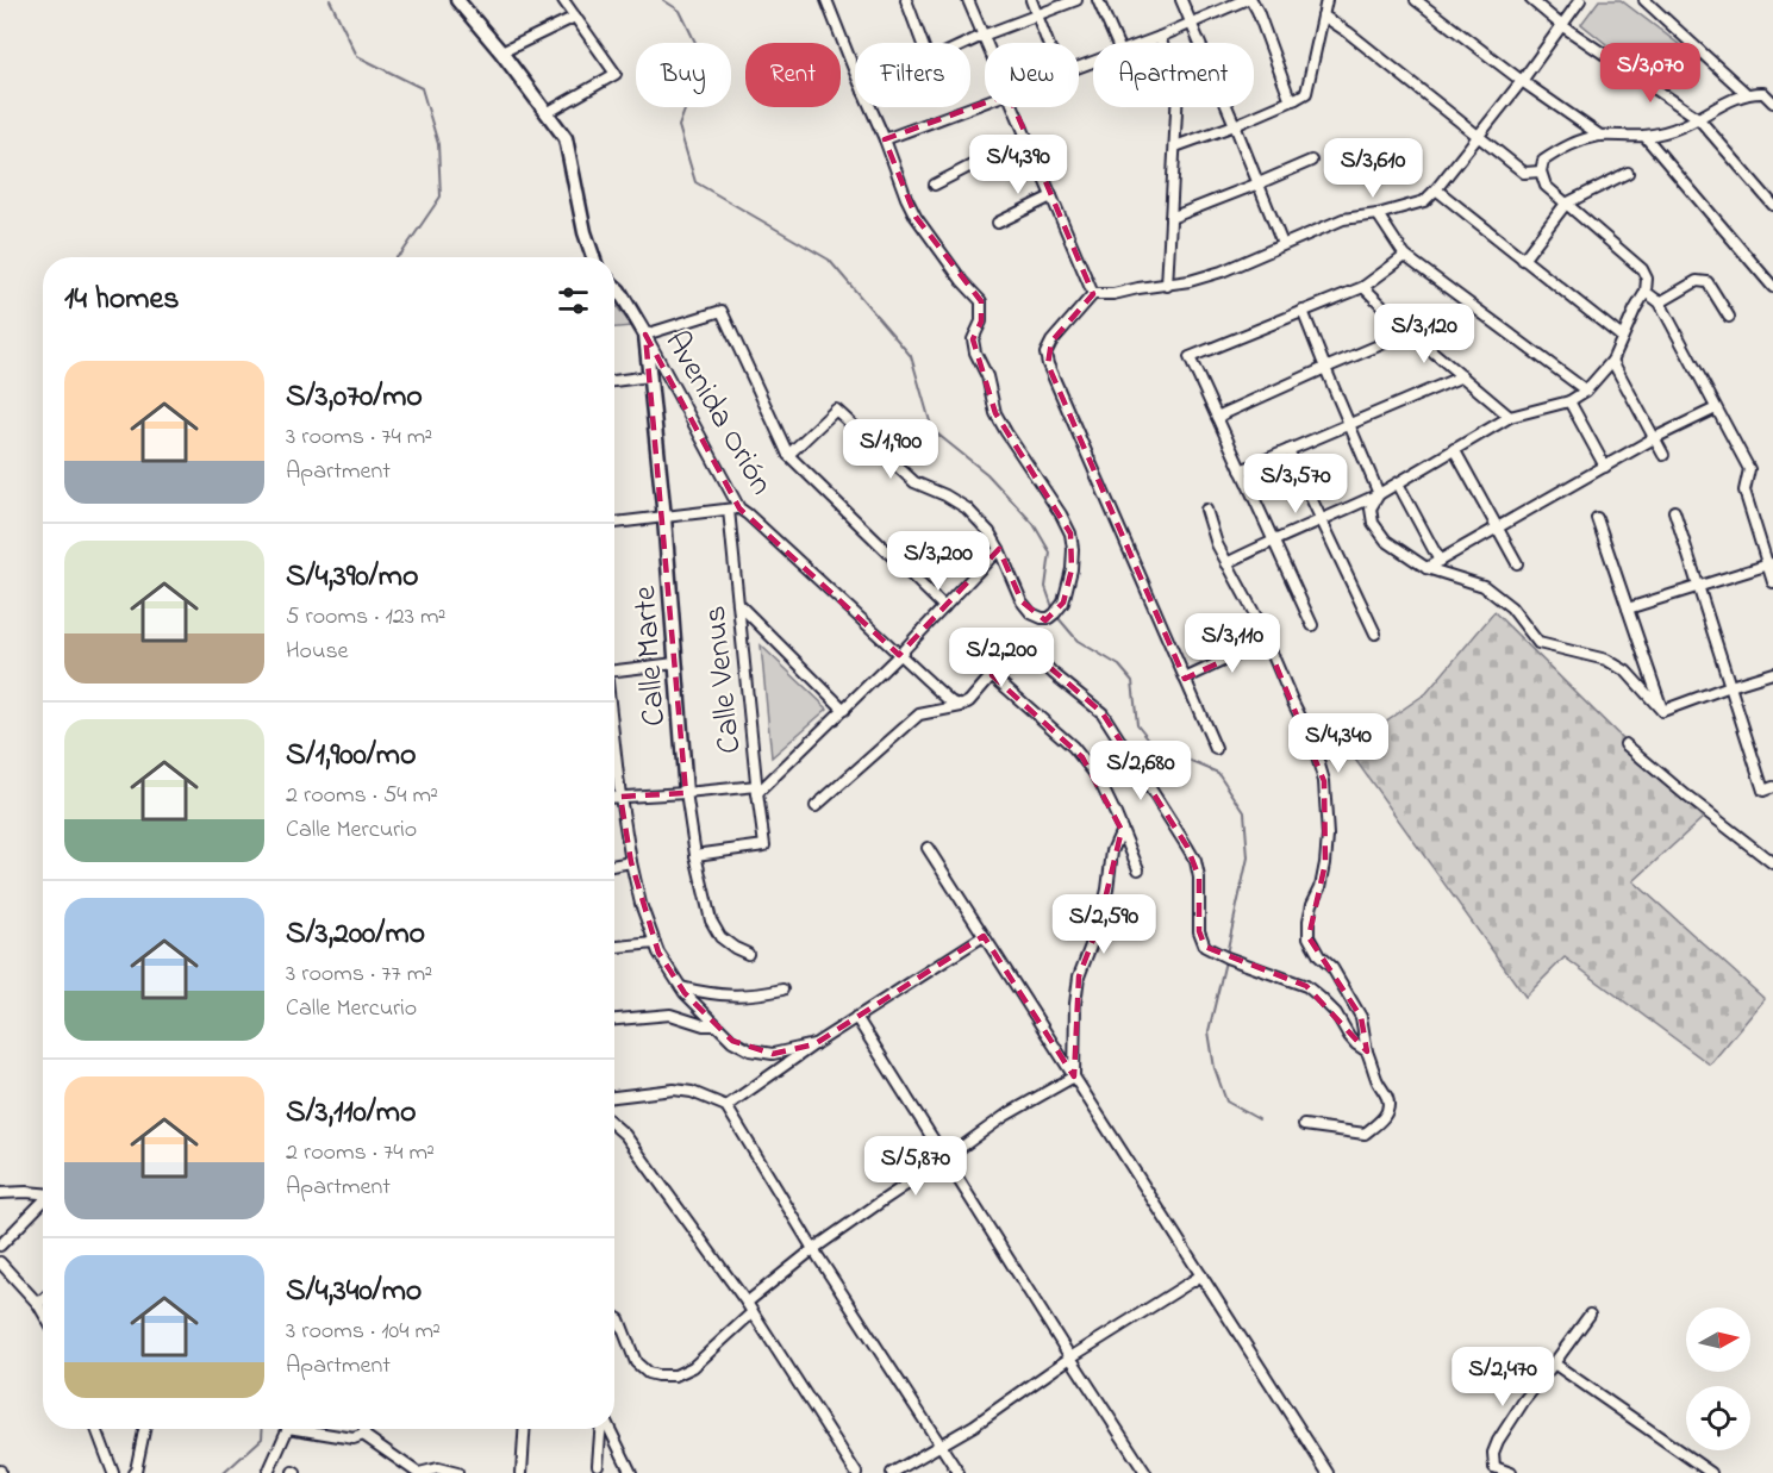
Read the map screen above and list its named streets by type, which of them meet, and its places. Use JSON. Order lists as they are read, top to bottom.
{
  "streets": {
    "street": ["Avenida Orión", "Calle Marte", "Calle Venus"]
  },
  "crossings": [
    ["Avenida Orión", "Calle Marte"],
    ["Calle Marte", "Calle Venus"]
  ],
  "north": "right",
  "page": {
    "price": [
      "S/3,070",
      "S/4,390",
      "S/3,610",
      "S/3,120",
      "S/1,900",
      "S/3,570",
      "S/3,200",
      "S/3,110",
      "S/2,200",
      "S/4,340",
      "S/2,680",
      "S/2,590",
      "S/5,870",
      "S/2,470"
    ],
    "chip": [
      "Buy",
      "Rent",
      "Filters",
      "New",
      "Apartment"
    ],
    "heading": "14 homes",
    "list": [
      {
        "name": "S/3,070/mo",
        "note": "3 rooms · 74 m² · Apartment"
      },
      {
        "name": "S/4,390/mo",
        "note": "5 rooms · 123 m² · House"
      },
      {
        "name": "S/1,900/mo",
        "note": "2 rooms · 54 m² · Calle Mercurio"
      },
      {
        "name": "S/3,200/mo",
        "note": "3 rooms · 77 m² · Calle Mercurio"
      },
      {
        "name": "S/3,110/mo",
        "note": "2 rooms · 74 m² · Apartment"
      },
      {
        "name": "S/4,340/mo",
        "note": "3 rooms · 104 m² · Apartment"
      }
    ]
  }
}
